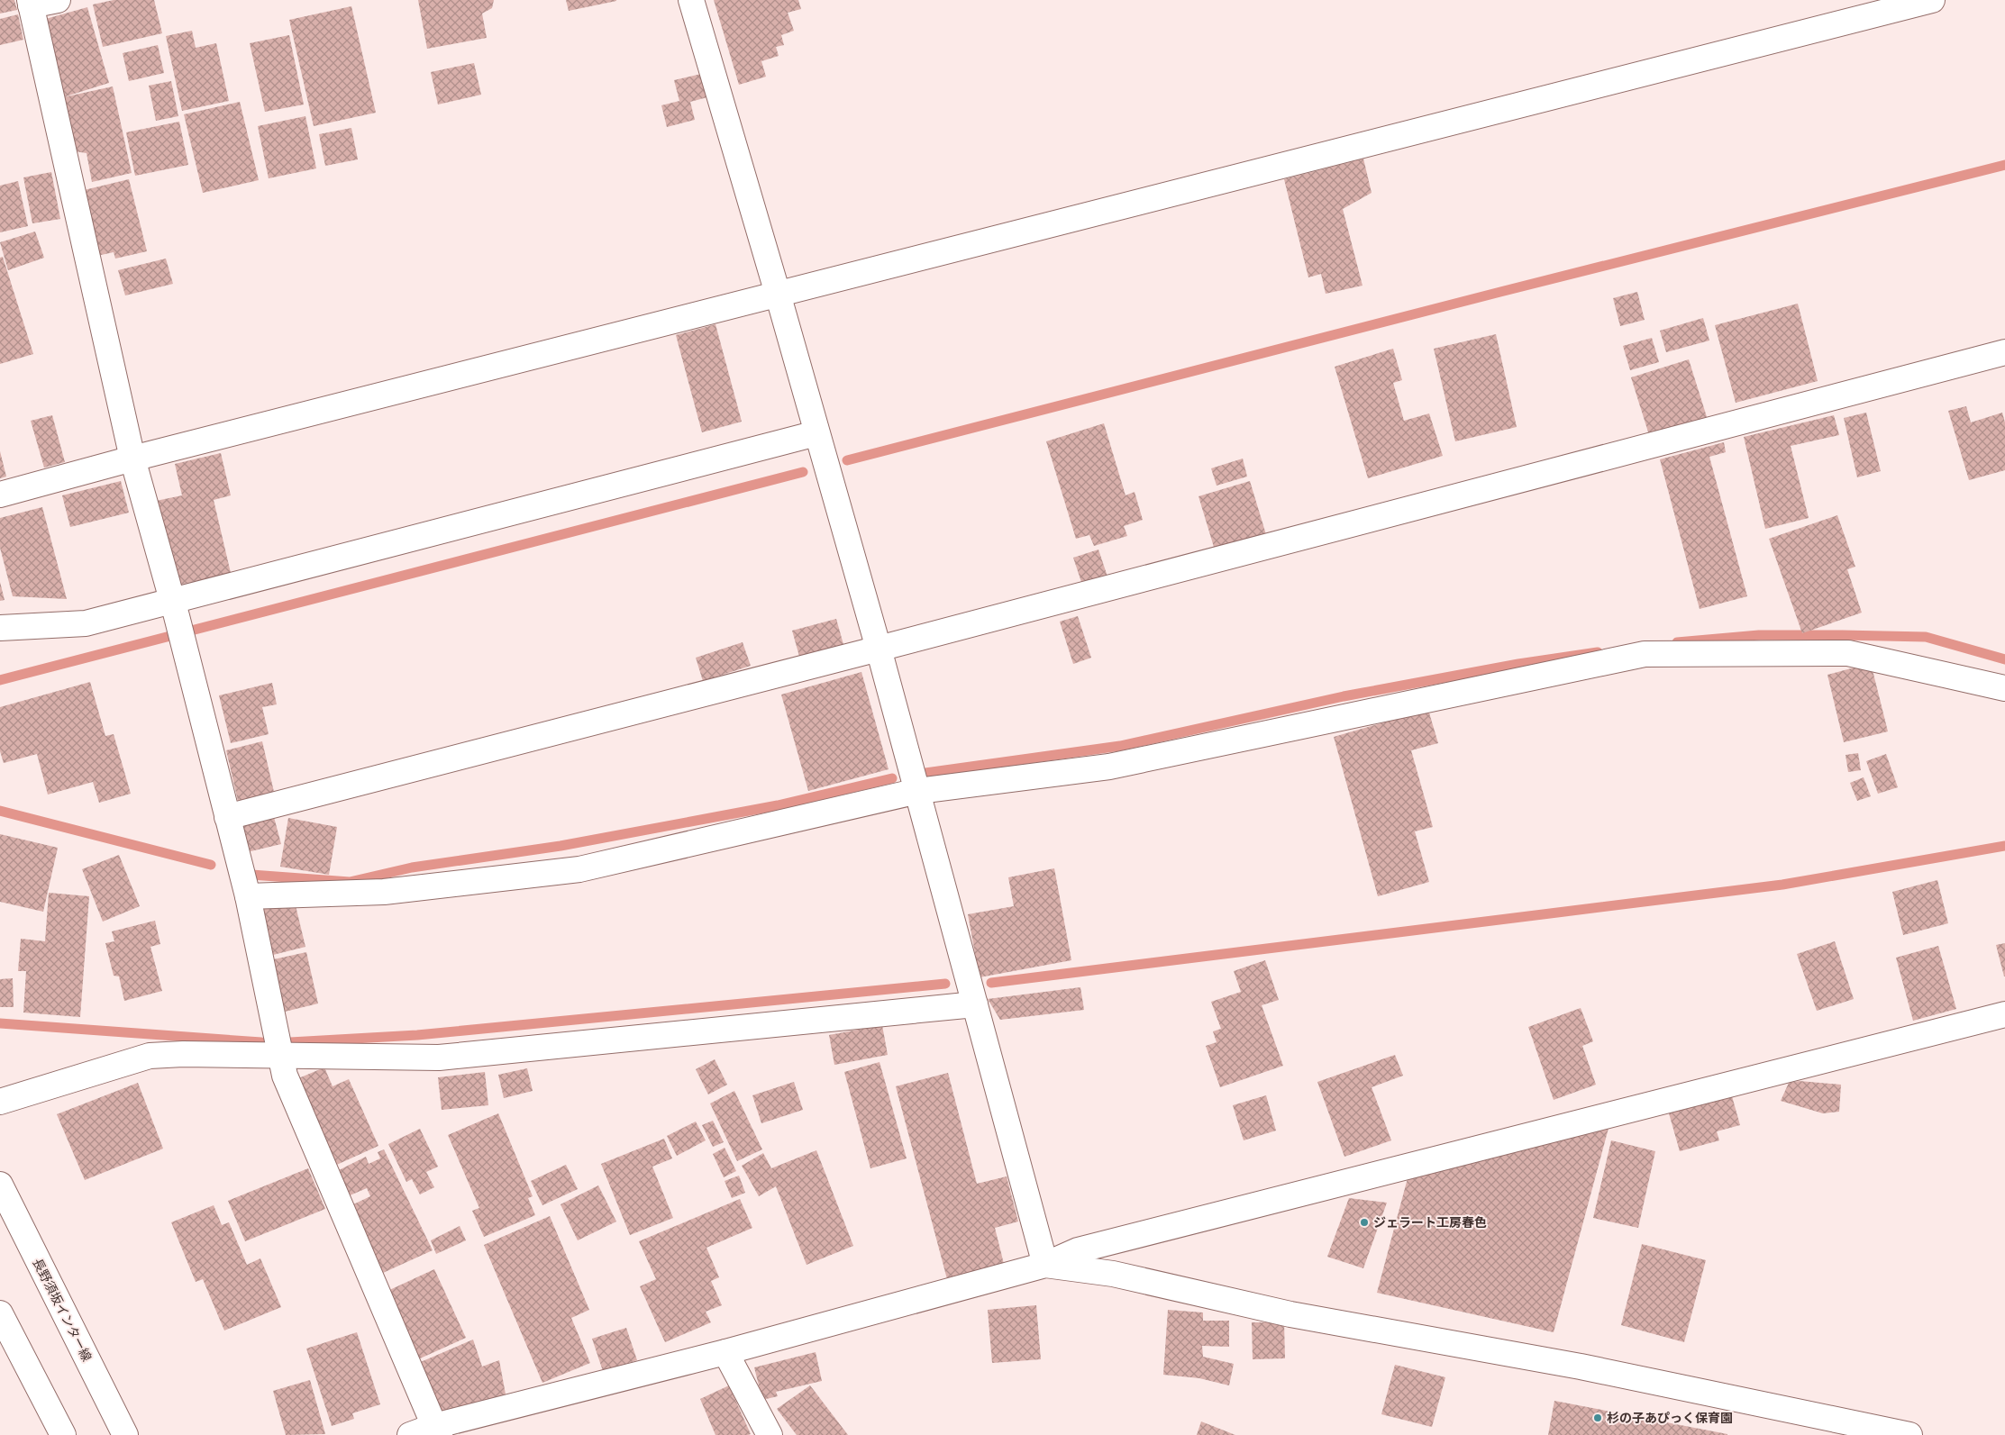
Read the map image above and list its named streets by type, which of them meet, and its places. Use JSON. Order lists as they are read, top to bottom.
{
  "streets": {
    "street": ["長野須坂インター線"]
  },
  "places": ["ジェラート工房春色", "杉の子あぴっく保育園"]
}
